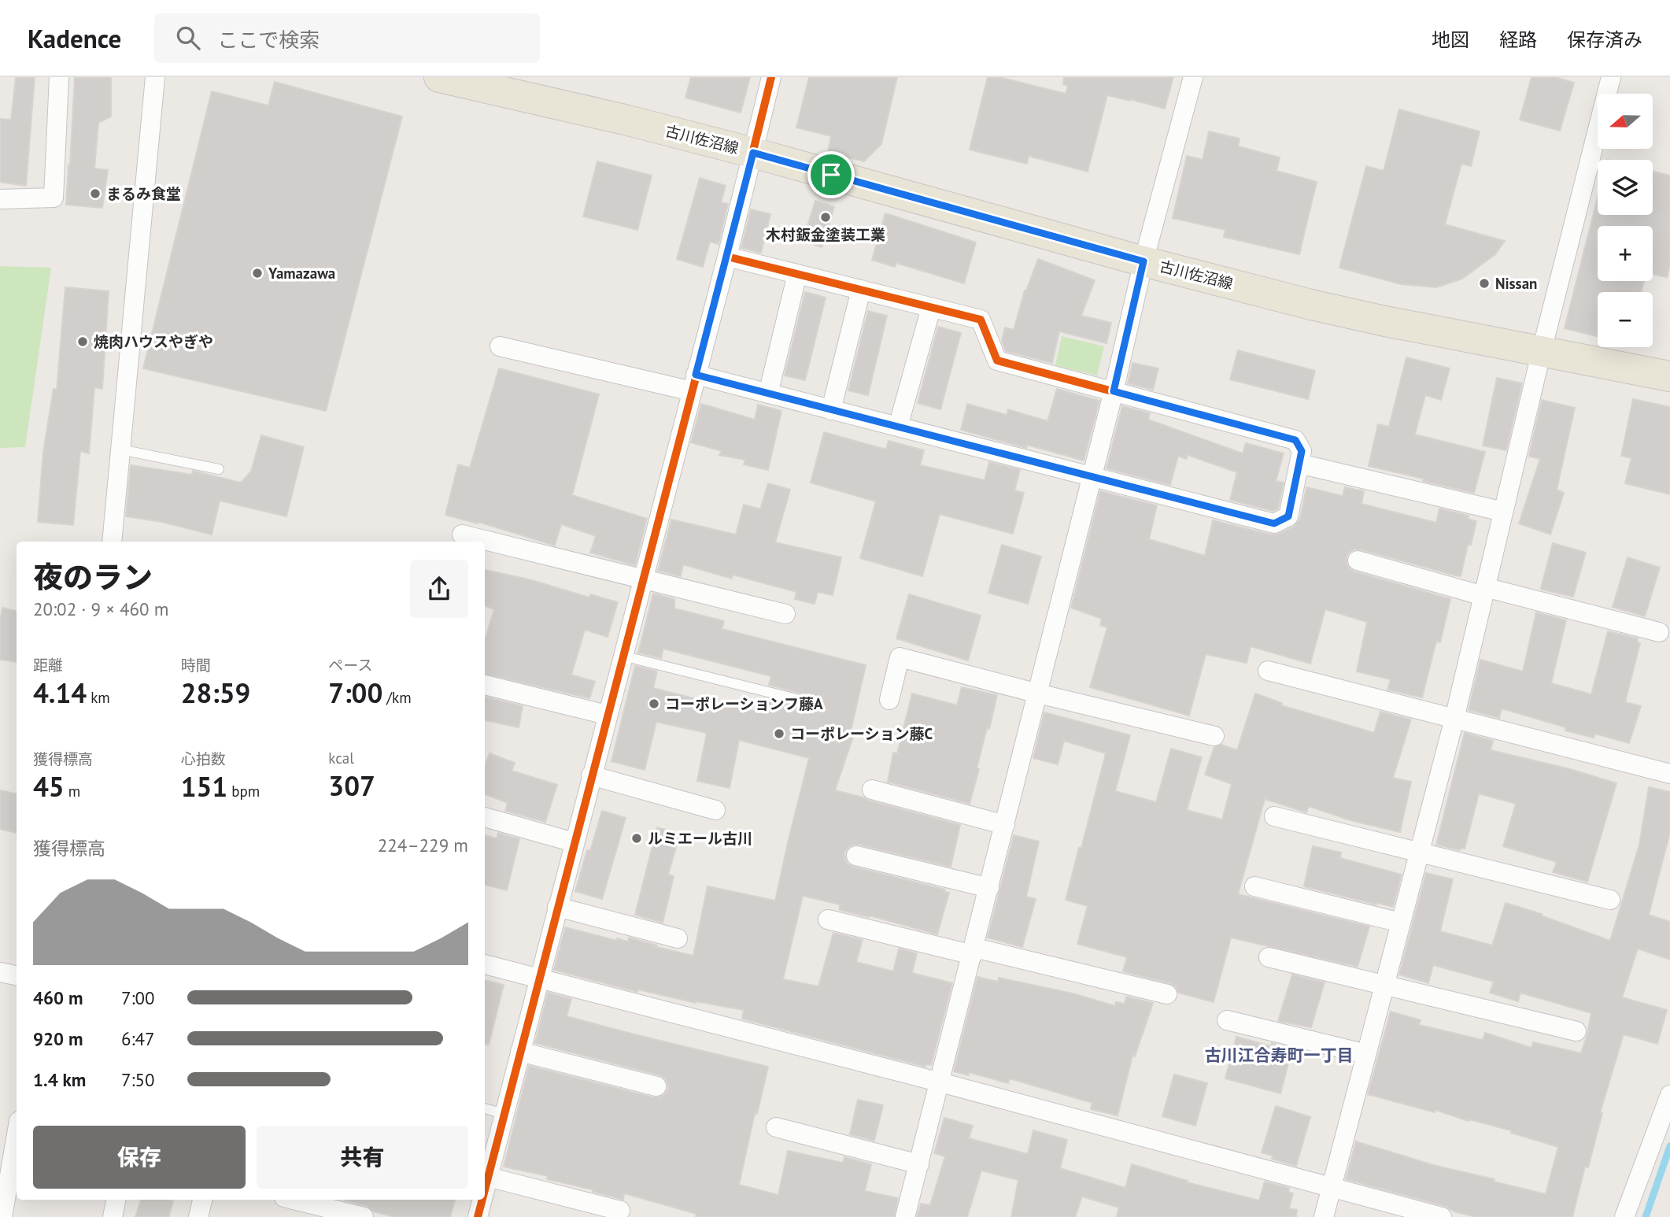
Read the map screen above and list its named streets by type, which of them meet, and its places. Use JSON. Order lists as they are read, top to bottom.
{
  "streets": {
    "main road": ["古川佐沼線"]
  },
  "districts": ["古川江合寿町一丁目"],
  "places": [
    "まるみ食堂",
    "木村鈑金塗装工業",
    "Yamazawa",
    "Nissan",
    "焼肉ハウスやぎや",
    "コーポレーションフ藤A",
    "コーポレーション藤C",
    "ルミエール古川"
  ],
  "north": "left",
  "page": {
    "header": "Kadence",
    "search": "ここで検索",
    "nav": ["地図", "経路", "保存済み"],
    "map_buttons": ["+", "−"],
    "heading": ["夜のラン", "20:02 · 9 × 460 m"],
    "stats": [
      ["距離", "4.14 km"],
      ["時間", "28:59"],
      ["ペース", "7:00 /km"],
      ["獲得標高", "45 m"],
      ["心拍数", "151 bpm"],
      ["kcal", "307"]
    ],
    "chart": ["獲得標高", "224–229 m"],
    "list": [
      {
        "name": "460 m",
        "note": "7:00"
      },
      {
        "name": "920 m",
        "note": "6:47"
      },
      {
        "name": "1.4 km",
        "note": "7:50"
      }
    ],
    "buttons": ["保存", "共有"]
  }
}
